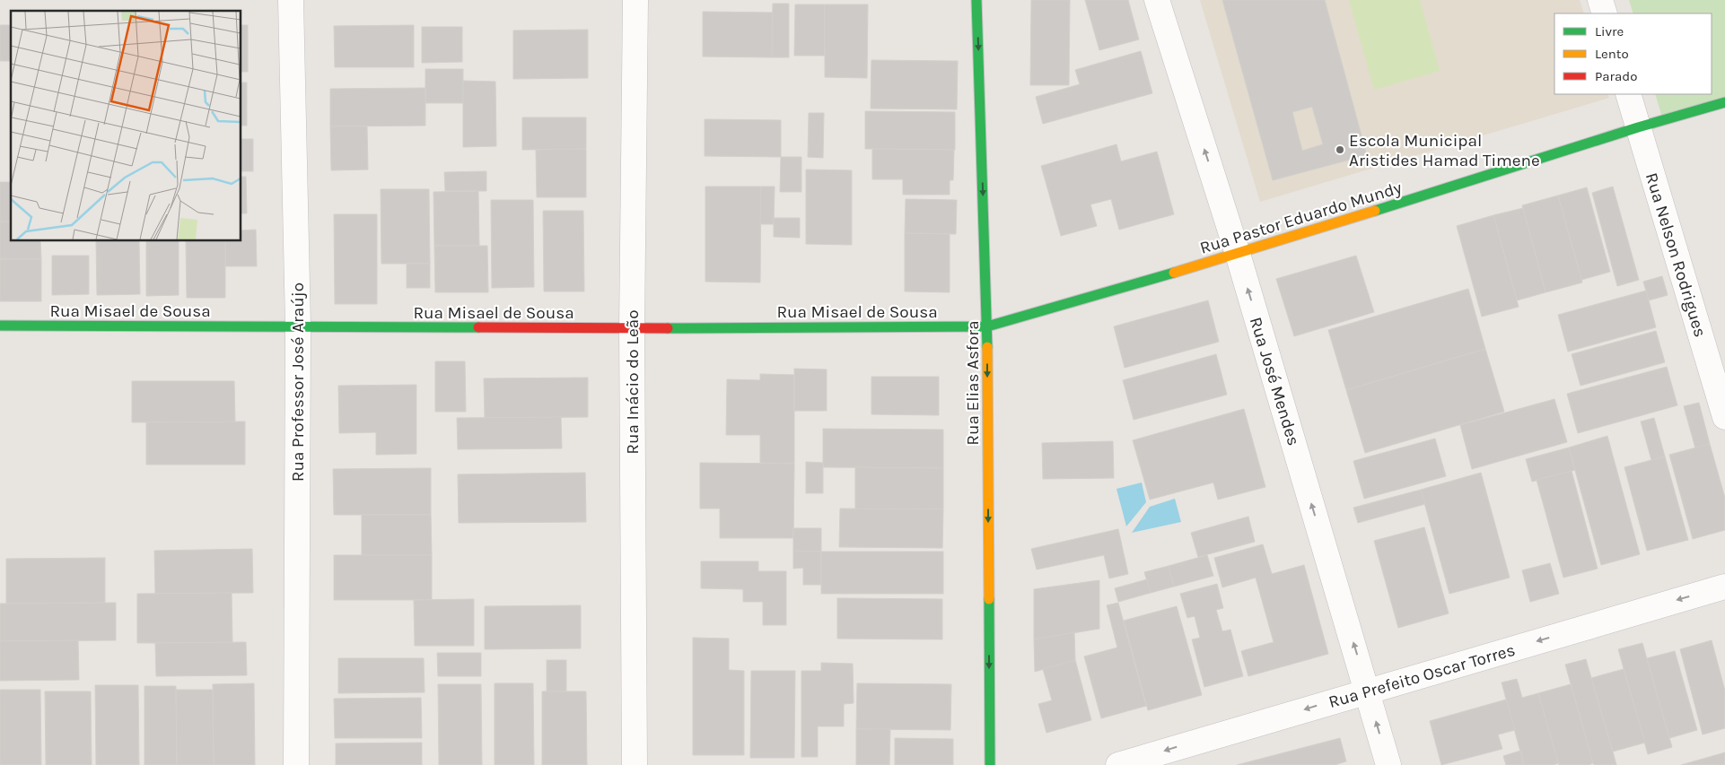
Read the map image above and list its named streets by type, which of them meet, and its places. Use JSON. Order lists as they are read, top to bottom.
{
  "streets": {
    "street": [
      "Rua Pastor Eduardo Mundy",
      "Rua Nelson Rodrigues",
      "Rua Misael de Sousa",
      "Rua José Mendes",
      "Rua Professor José Araújo",
      "Rua Inácio do Leão",
      "Rua Elias Asfora",
      "Rua Prefeito Oscar Torres"
    ]
  },
  "crossings": [
    ["Rua Pastor Eduardo Mundy", "Rua Nelson Rodrigues"],
    ["Rua Pastor Eduardo Mundy", "Rua Misael de Sousa"],
    ["Rua Pastor Eduardo Mundy", "Rua José Mendes"],
    ["Rua Pastor Eduardo Mundy", "Rua Elias Asfora"],
    ["Rua Misael de Sousa", "Rua Professor José Araújo"],
    ["Rua Misael de Sousa", "Rua Inácio do Leão"],
    ["Rua Misael de Sousa", "Rua Elias Asfora"],
    ["Rua José Mendes", "Rua Prefeito Oscar Torres"]
  ],
  "one_way": ["Rua José Mendes", "Rua Elias Asfora", "Rua Prefeito Oscar Torres"],
  "places": ["Escola Municipal Aristides Hamad Timene"],
  "legend": ["Livre", "Lento", "Parado"]
}
